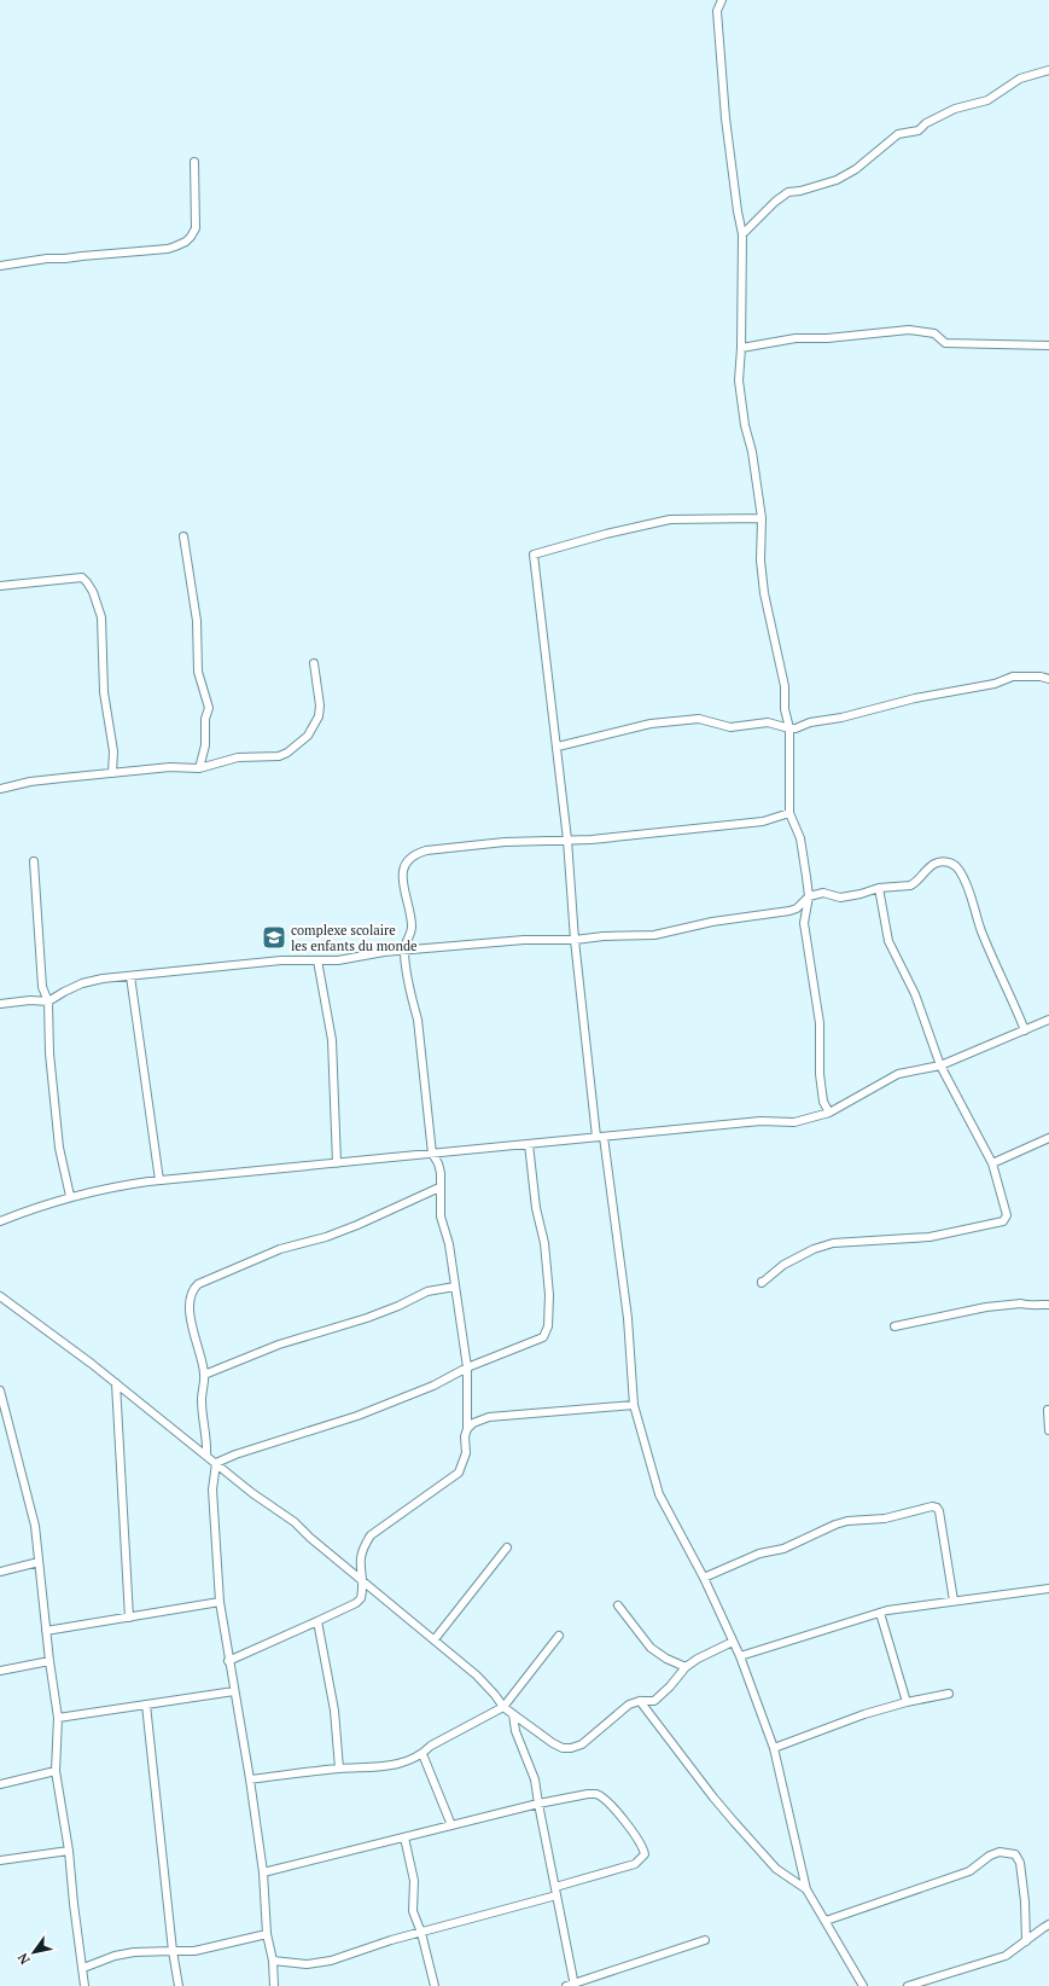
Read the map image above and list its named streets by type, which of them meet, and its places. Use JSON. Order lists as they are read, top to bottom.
{
  "places": {
    "school or university": ["complexe scolaire les enfants du monde"]
  },
  "north": "bottom left"
}
